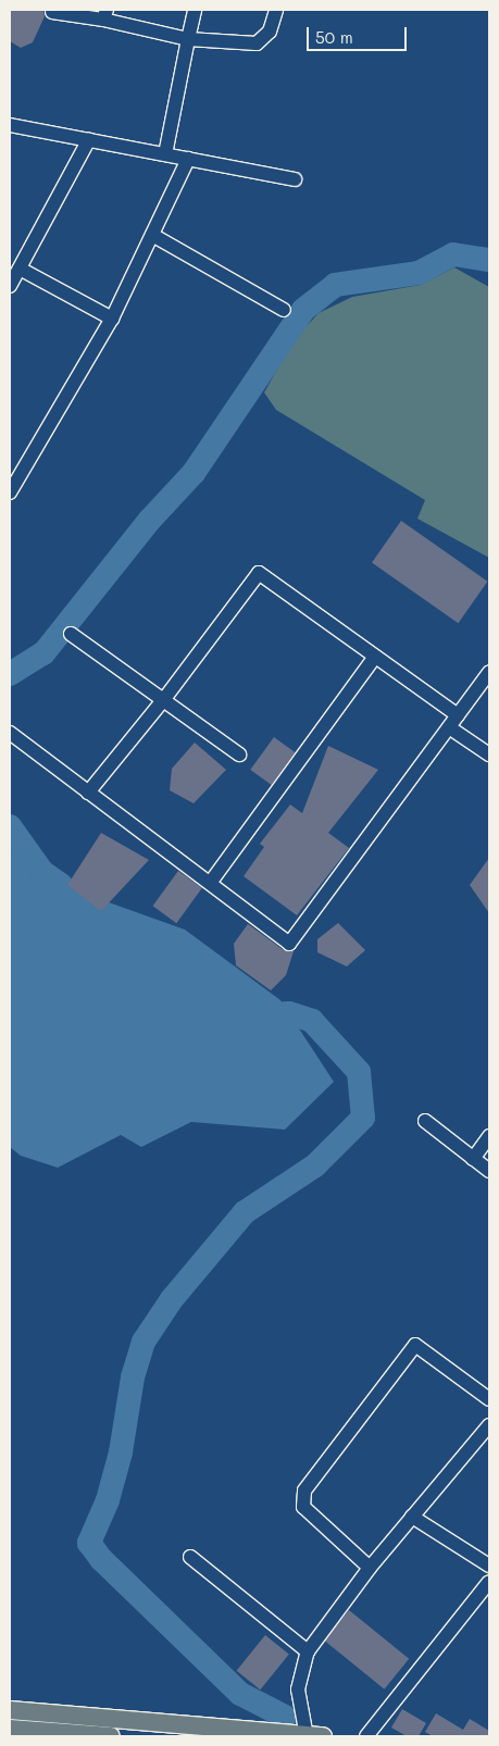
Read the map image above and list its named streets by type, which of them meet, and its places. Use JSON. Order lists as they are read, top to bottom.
{
  "scale_bar": "50 m"
}
